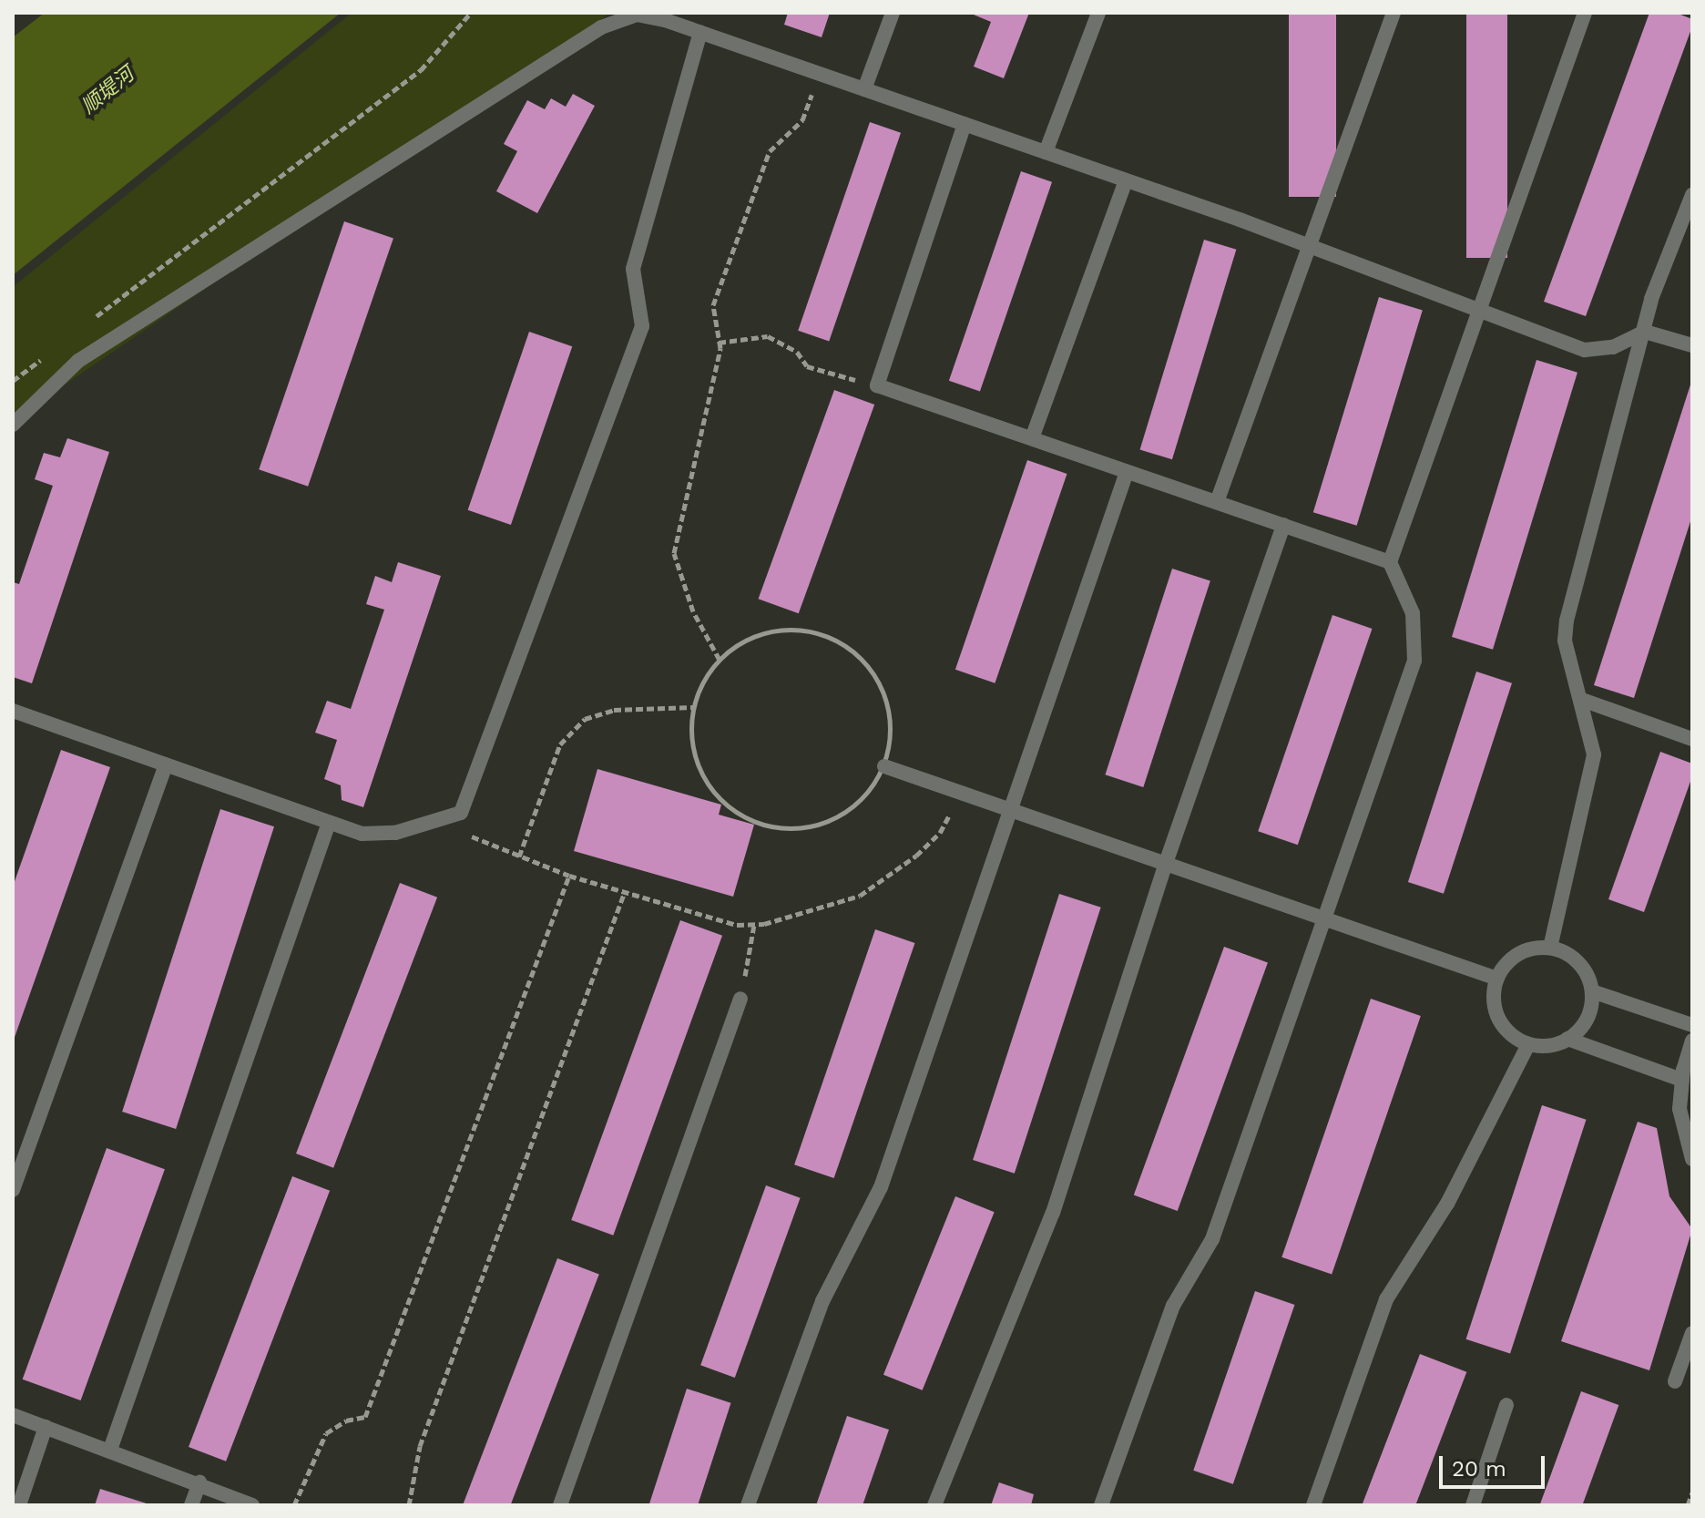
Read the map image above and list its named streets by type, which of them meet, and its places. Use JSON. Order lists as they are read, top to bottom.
{
  "water": ["顺堤河"],
  "scale_bar": "20 m"
}
